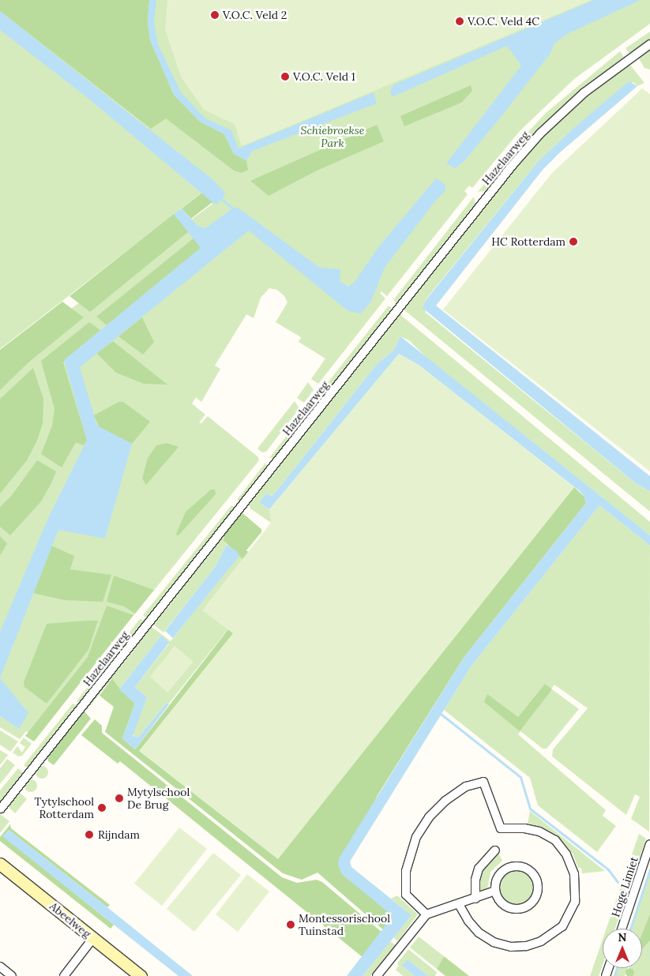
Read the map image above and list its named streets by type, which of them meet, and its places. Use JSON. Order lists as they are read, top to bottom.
{
  "streets": {
    "street": ["Hazelaarweg", "Hoge Limiet", "Abeelweg"]
  },
  "parks": ["Schiebroekse Park"],
  "places": [
    "V.O.C. Veld 2",
    "V.O.C. Veld 4C",
    "V.O.C. Veld 1",
    "HC Rotterdam",
    "Mytylschool De Brug",
    "Tytylschool Rotterdam",
    "Rijndam",
    "Montessorischool Tuinstad"
  ],
  "north": "top"
}
